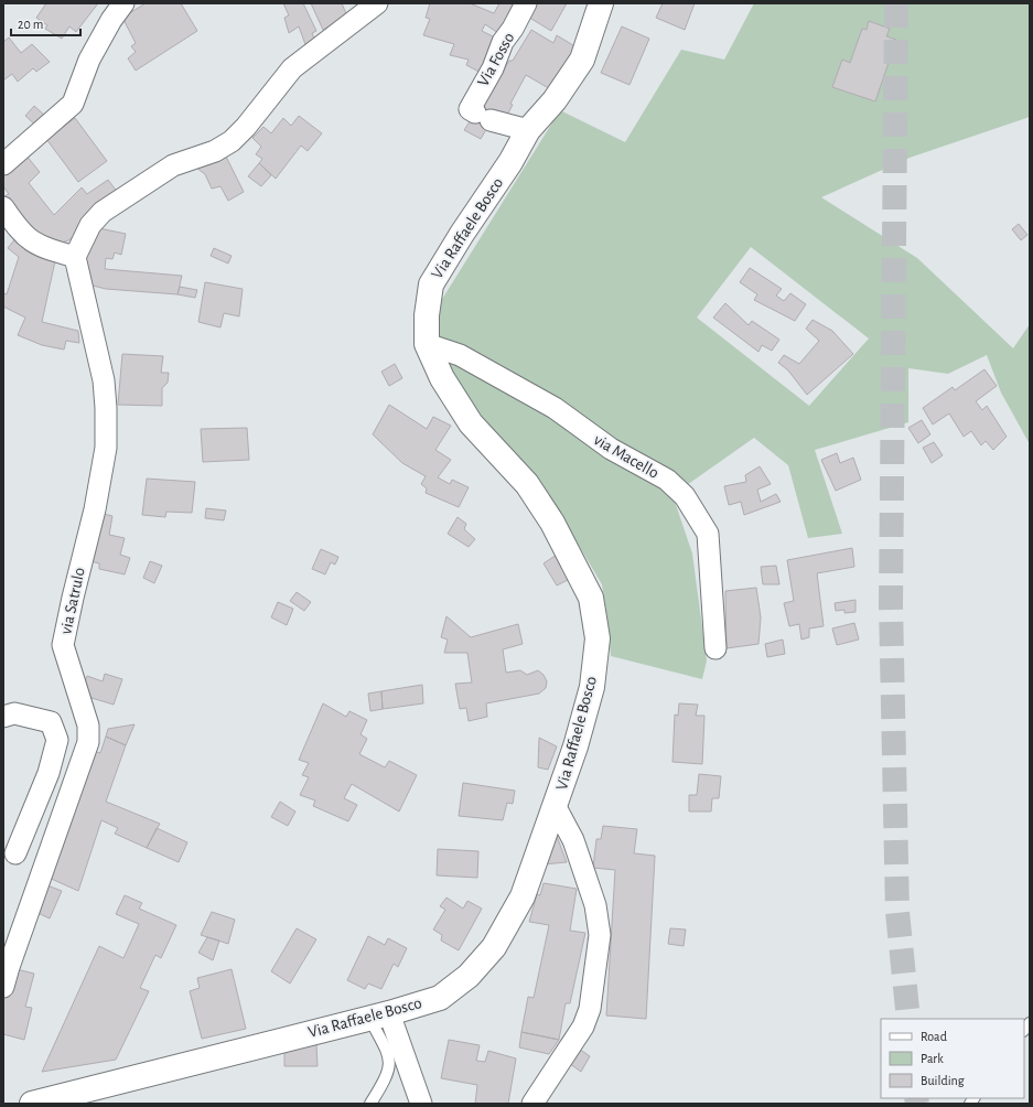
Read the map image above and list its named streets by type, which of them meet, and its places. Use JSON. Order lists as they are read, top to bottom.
{
  "streets": {
    "street": [
      "Via Fosso",
      "Via Raffaele Bosco",
      "via Macello",
      "via Satrulo"
    ]
  },
  "crossings": [
    ["Via Fosso", "Via Raffaele Bosco"],
    ["Via Raffaele Bosco", "via Macello"]
  ],
  "legend": ["Road", "Park", "Building"],
  "scale_bar": "20 m"
}
